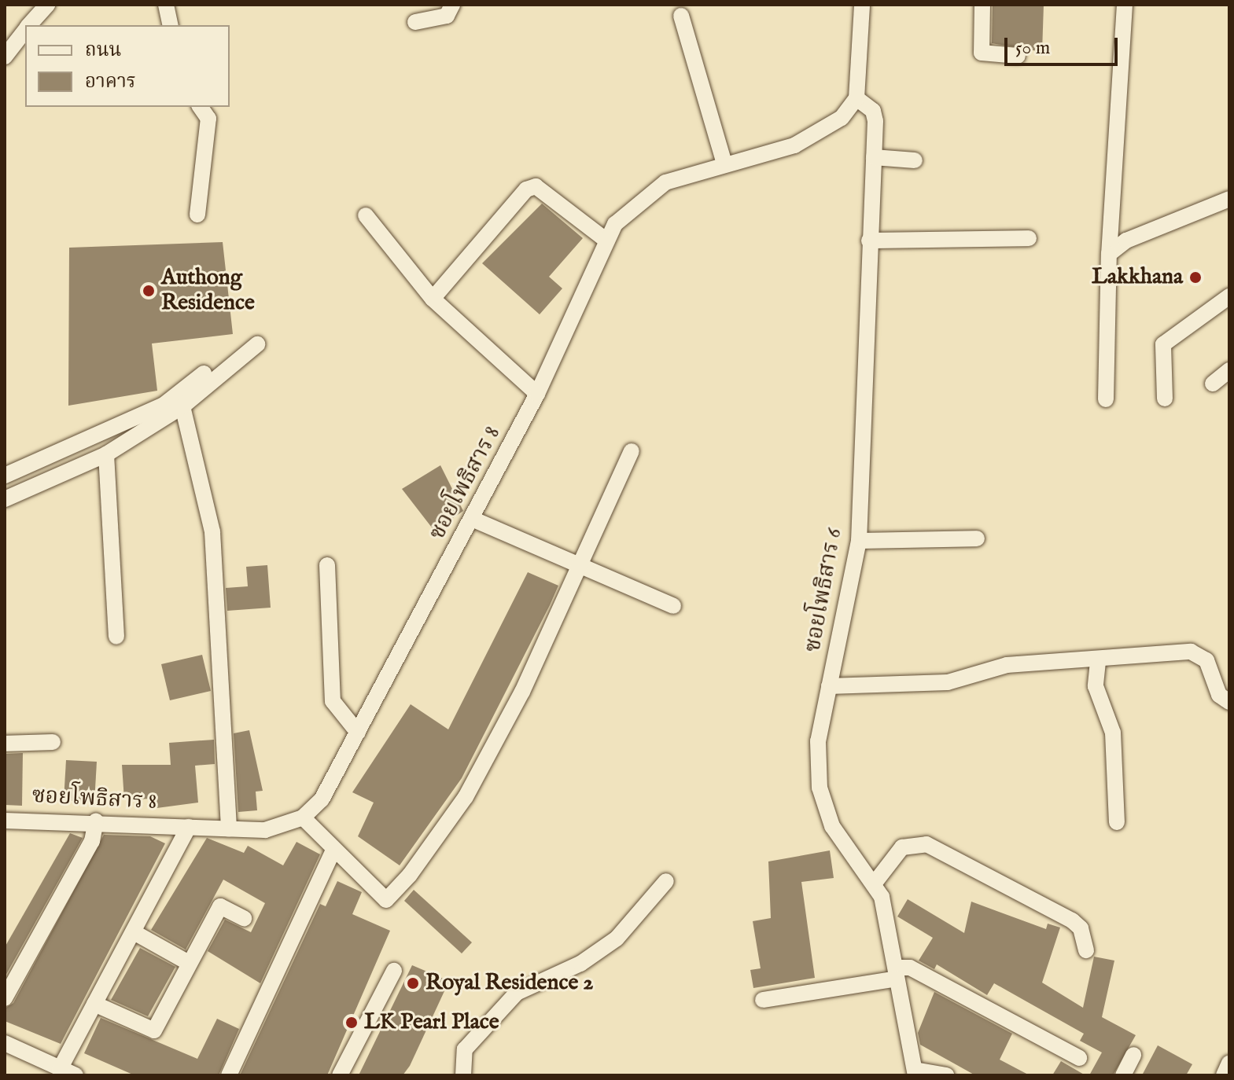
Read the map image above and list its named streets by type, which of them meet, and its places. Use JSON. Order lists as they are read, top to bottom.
{
  "streets": {
    "street": ["ซอยโพธิสาร 8", "ซอยโพธิสาร 6"]
  },
  "crossings": [
    ["ซอยโพธิสาร 8", "ซอยโพธิสาร 6"]
  ],
  "places": [
    "Lakkhana",
    "Authong Residence",
    "Royal Residence 2",
    "LK Pearl Place"
  ],
  "legend": ["ถนน", "อาคาร"],
  "scale_bar": "50 m"
}
